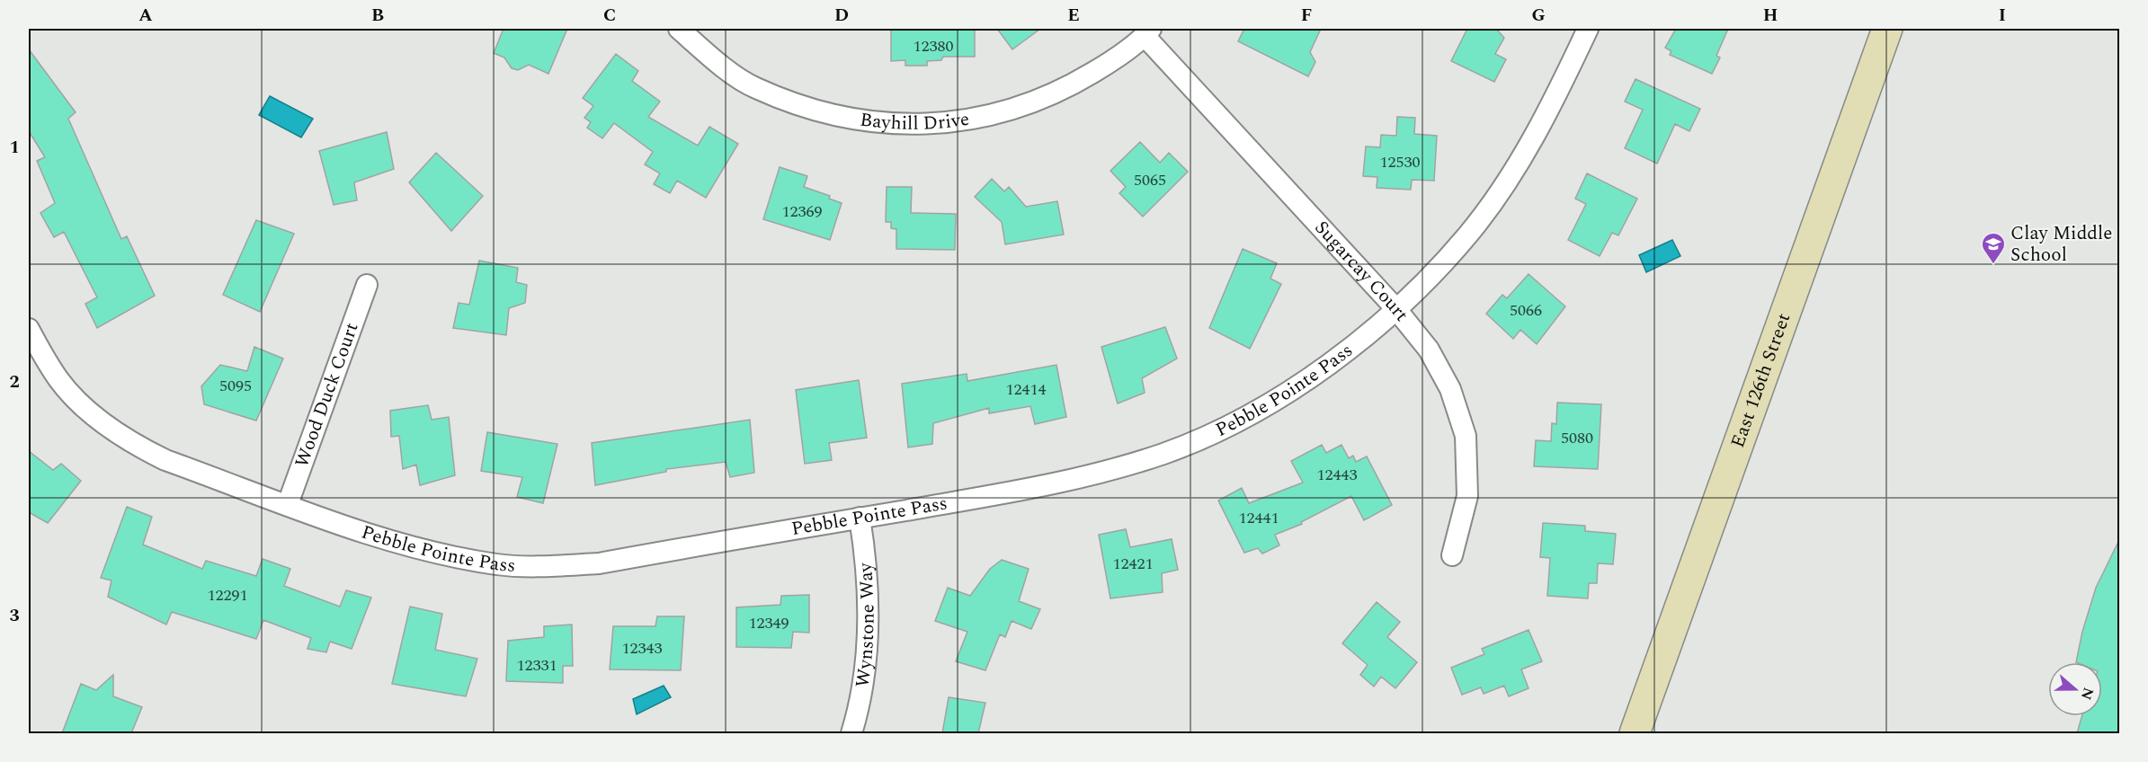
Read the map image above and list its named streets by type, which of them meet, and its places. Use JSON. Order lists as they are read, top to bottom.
{
  "streets": {
    "street": [
      "Bayhill Drive",
      "Sugarcay Court",
      "East 126th Street",
      "Pebble Pointe Pass",
      "Wood Duck Court",
      "Wynstone Way"
    ]
  },
  "crossings": [
    ["Bayhill Drive", "Sugarcay Court"],
    ["Sugarcay Court", "Pebble Pointe Pass"],
    ["Pebble Pointe Pass", "Wood Duck Court"],
    ["Pebble Pointe Pass", "Wynstone Way"]
  ],
  "places": {
    "school or university": ["Clay Middle School"]
  },
  "house_numbers": [
    "12380",
    "12530",
    "5065",
    "12369",
    "5066",
    "5095",
    "12414",
    "5080",
    "12443",
    "12441",
    "12421",
    "12291",
    "12349",
    "12343",
    "12331"
  ],
  "north": "right",
  "grid": {
    "columns": [
      "A",
      "B",
      "C",
      "D",
      "E",
      "F",
      "G",
      "H",
      "I"
    ],
    "rows": ["1", "2", "3"]
  }
}
